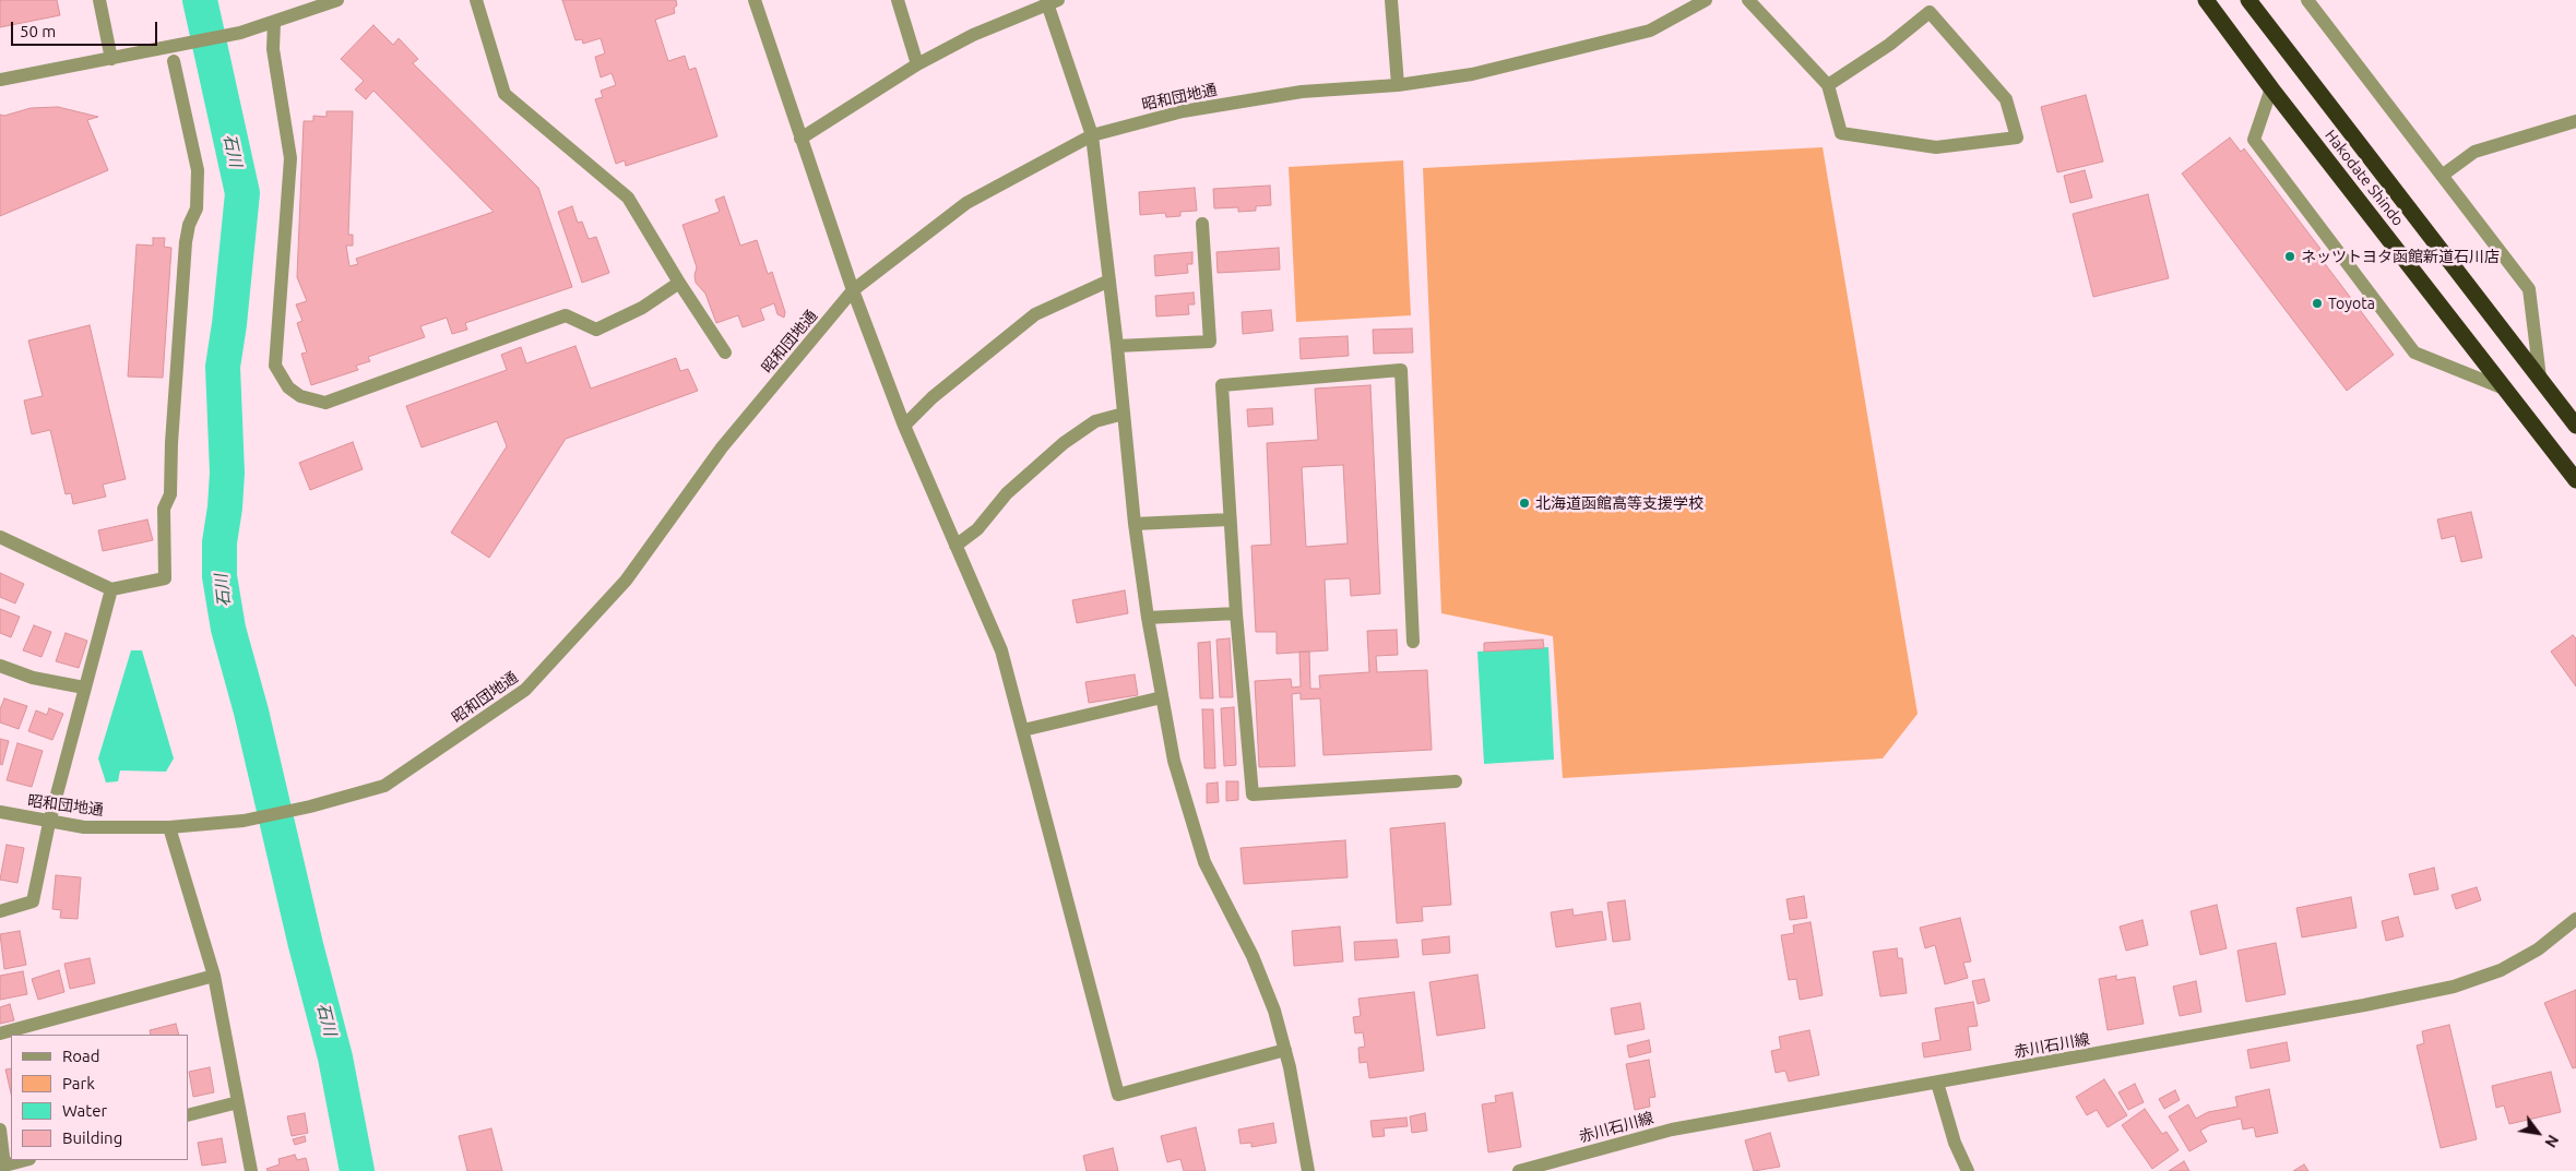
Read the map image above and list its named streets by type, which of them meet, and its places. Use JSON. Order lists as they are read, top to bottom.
{
  "streets": {
    "highway": ["Hakodate Shindo"],
    "street": ["昭和団地通", "赤川石川線"]
  },
  "water": ["石川"],
  "places": ["ネッツトヨタ函館新道石川店", "Toyota", "北海道函館高等支援学校"],
  "legend": [
    "Road",
    "Park",
    "Water",
    "Building"
  ],
  "scale_bar": "50 m",
  "north": "bottom right"
}
